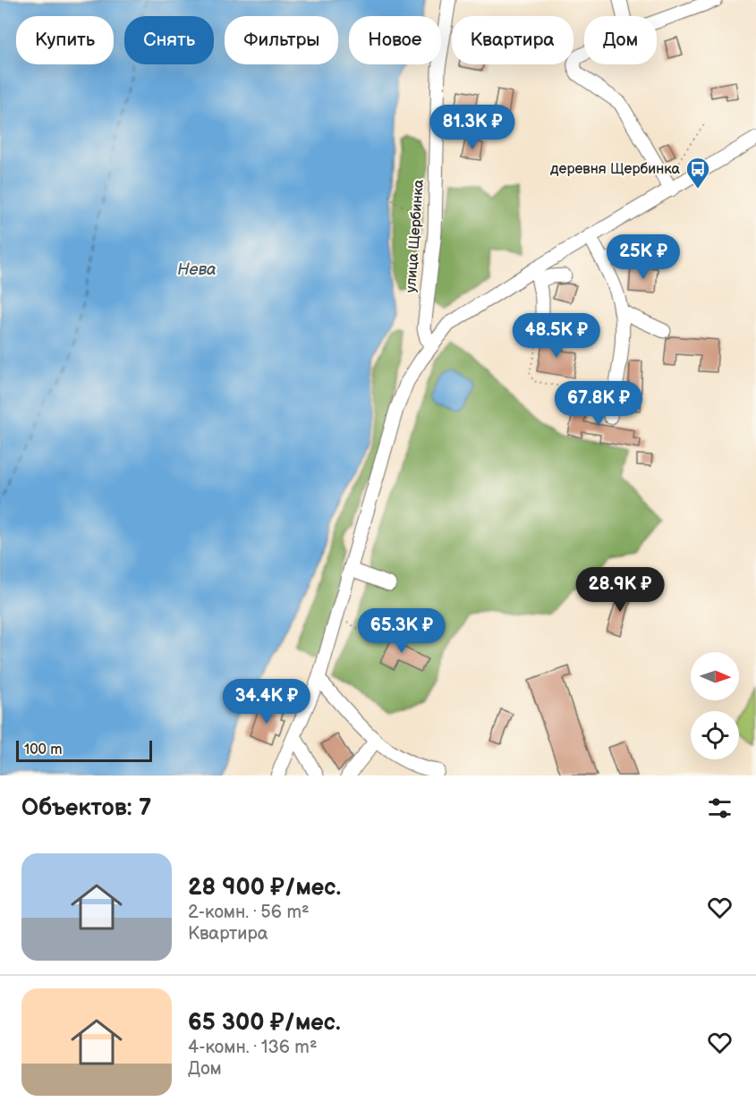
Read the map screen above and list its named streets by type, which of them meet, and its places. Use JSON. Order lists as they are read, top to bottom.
{
  "streets": {
    "street": ["улица Щербинка"]
  },
  "water": ["Нева"],
  "places": {
    "bus stop": ["деревня Щербинка"]
  },
  "scale_bar": "100 m",
  "north": "right",
  "page": {
    "chip": [
      "Купить",
      "Снять",
      "Фильтры",
      "Новое",
      "Квартира",
      "Дом"
    ],
    "price": [
      "81.3K ₽",
      "25K ₽",
      "48.5K ₽",
      "67.8K ₽",
      "28.9K ₽",
      "65.3K ₽",
      "34.4K ₽"
    ],
    "scale": "100 m",
    "heading": "Объектов: 7",
    "list": [
      {
        "name": "28 900 ₽/мес.",
        "note": "2-комн. · 56 m² · Квартира"
      },
      {
        "name": "65 300 ₽/мес.",
        "note": "4-комн. · 136 m² · Дом"
      }
    ]
  }
}
